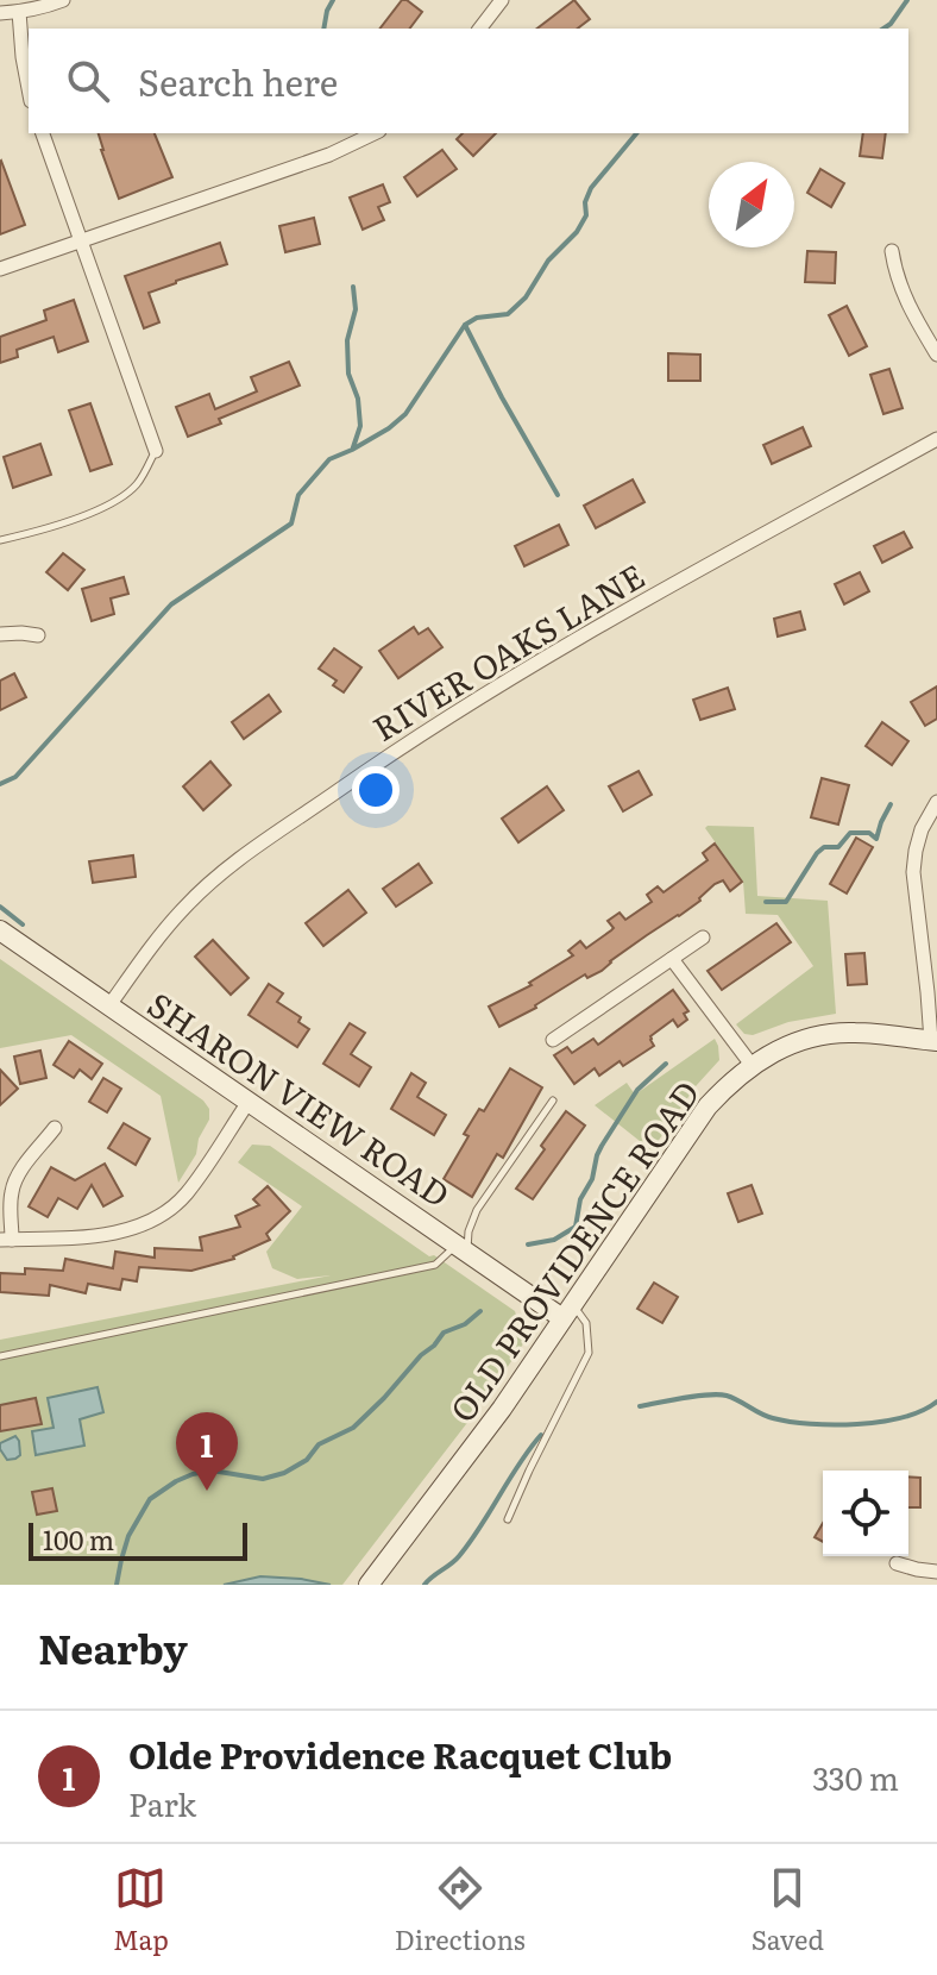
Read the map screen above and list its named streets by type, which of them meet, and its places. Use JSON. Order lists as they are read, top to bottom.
{
  "streets": {
    "street": ["RIVER OAKS LANE", "SHARON VIEW ROAD", "OLD PROVIDENCE ROAD"]
  },
  "crossings": [
    ["RIVER OAKS LANE", "SHARON VIEW ROAD"],
    ["SHARON VIEW ROAD", "OLD PROVIDENCE ROAD"]
  ],
  "scale_bar": "100 m",
  "north": "top right",
  "page": {
    "search": "Search here",
    "pins": "1",
    "scale": "100 m",
    "heading": "Nearby",
    "list": [
      {
        "mark": "1",
        "name": "Olde Providence Racquet Club",
        "note": "Park",
        "value": "330 m"
      }
    ],
    "nav": ["Map", "Directions", "Saved"]
  }
}
